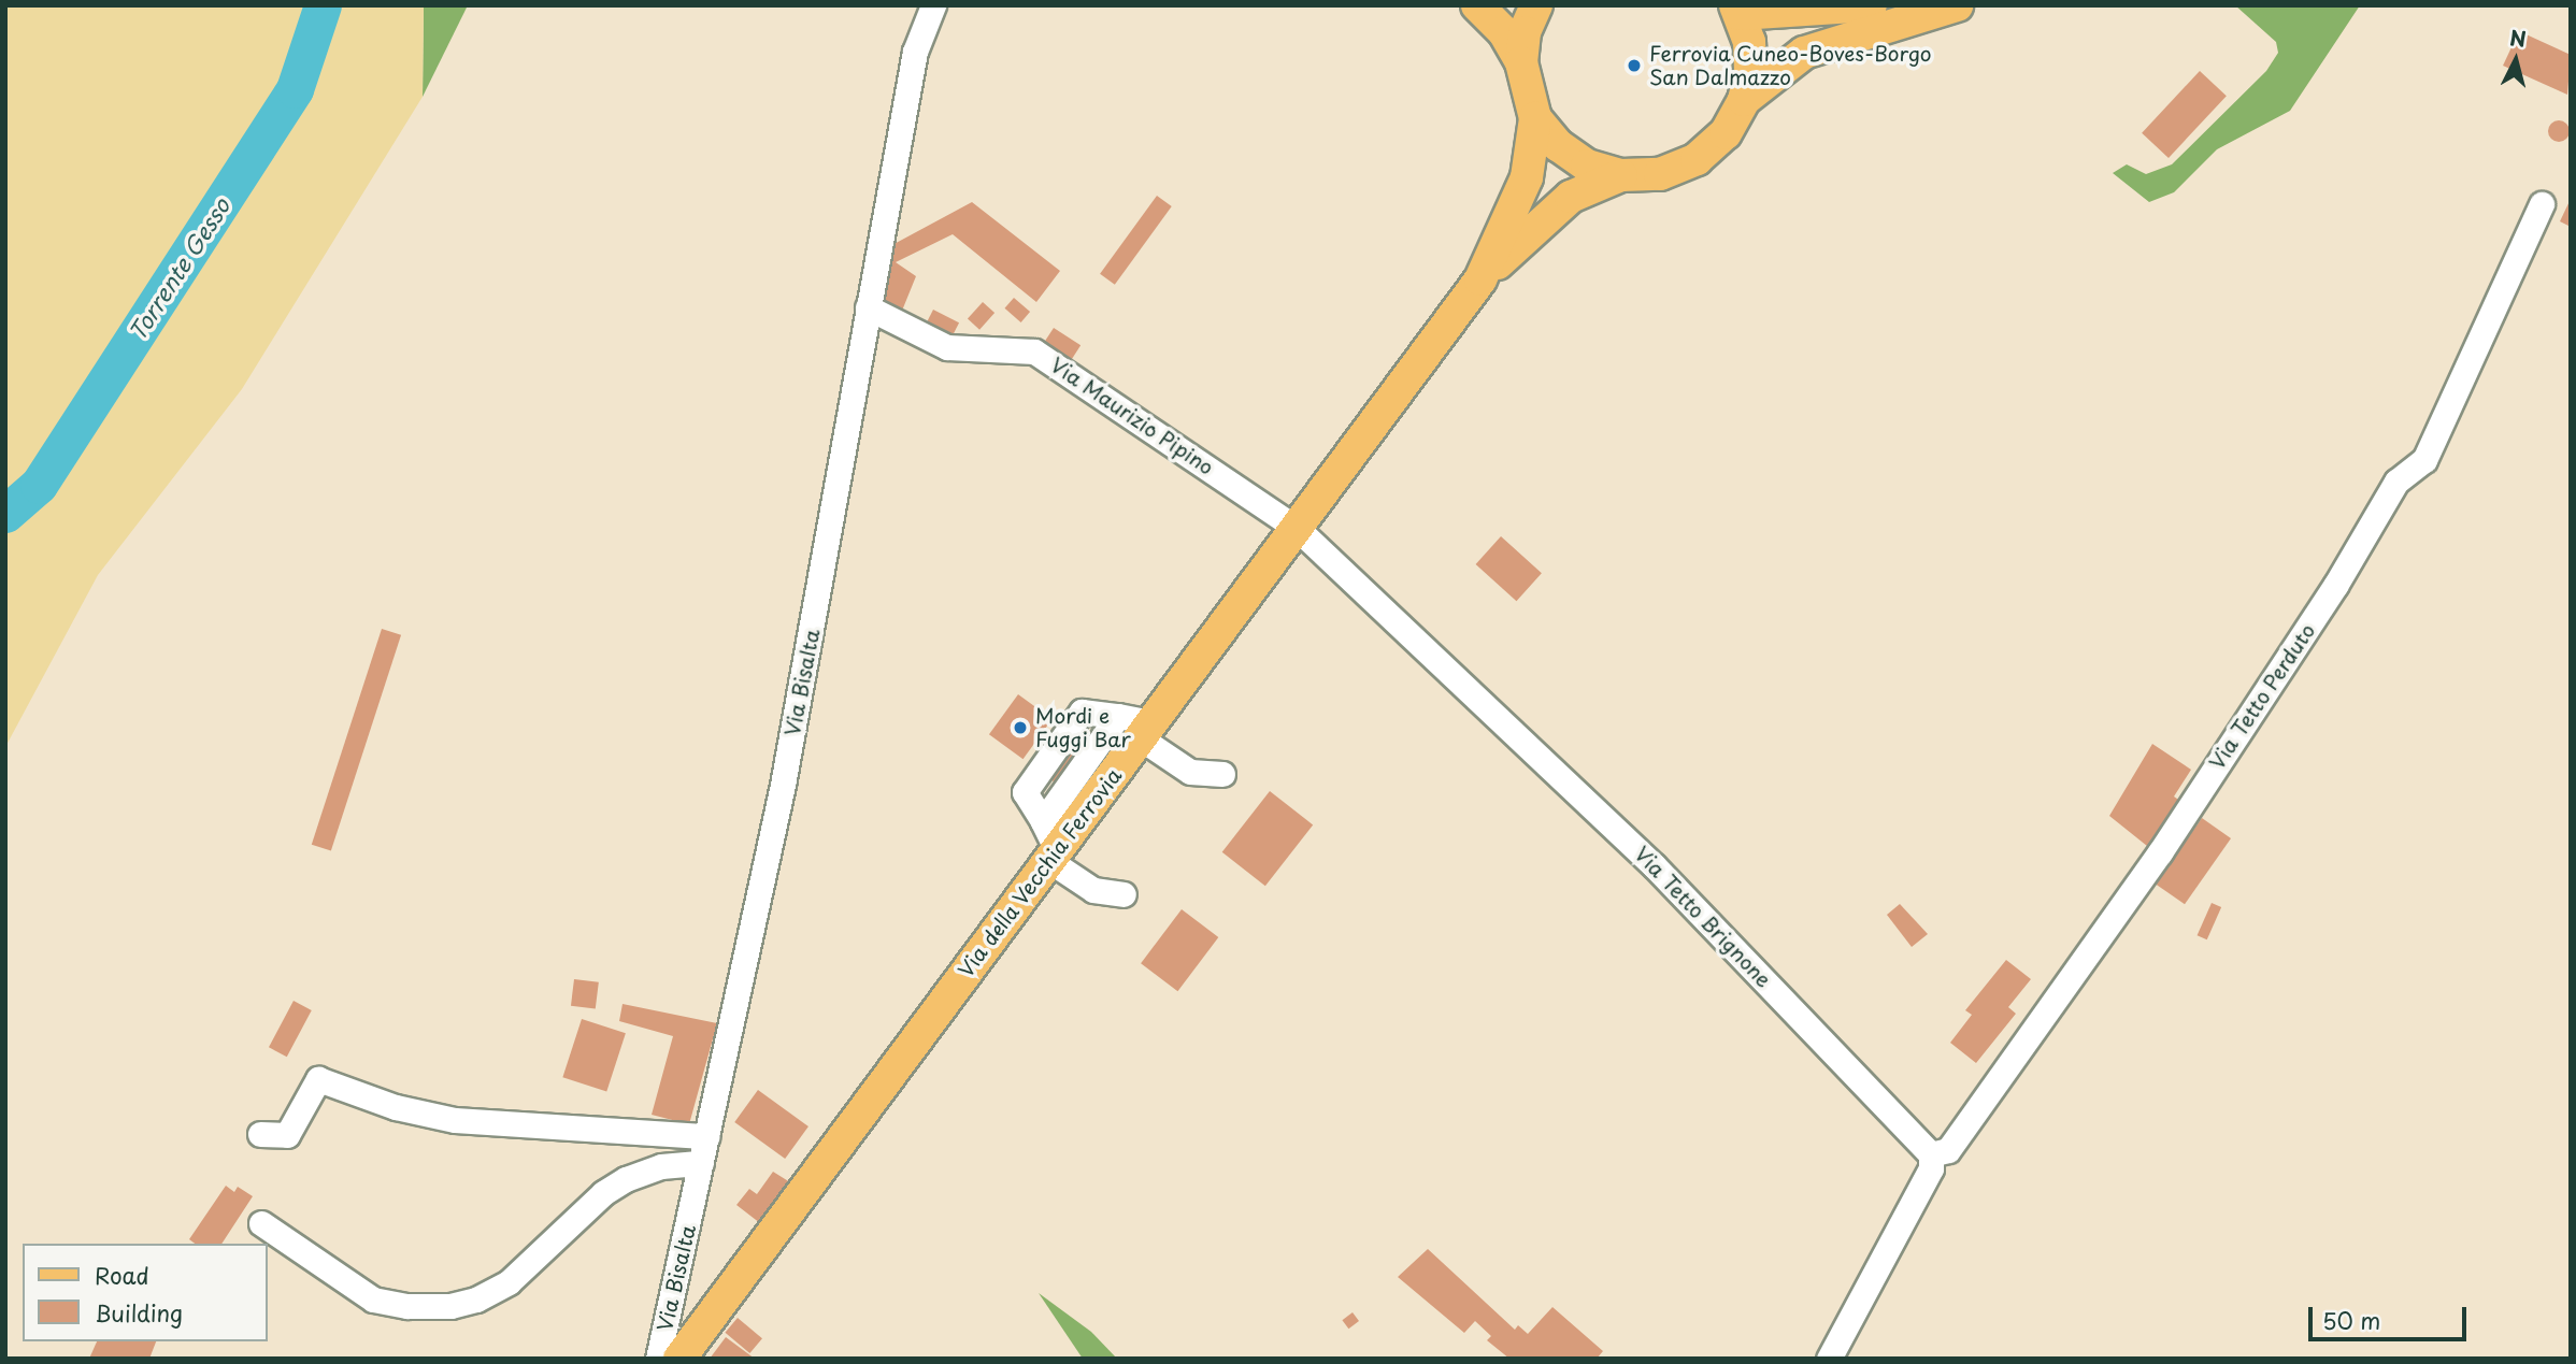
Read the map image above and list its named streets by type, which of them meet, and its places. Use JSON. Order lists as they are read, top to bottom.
{
  "streets": {
    "main road": ["Via della Vecchia Ferrovia"],
    "lane": [
      "Via Maurizio Pipino",
      "Via Bisalta",
      "Via Tetto Perduto",
      "Via Tetto Brignone"
    ]
  },
  "crossings": [
    ["Via Maurizio Pipino", "Via Bisalta"],
    ["Via Maurizio Pipino", "Via della Vecchia Ferrovia"],
    ["Via Maurizio Pipino", "Via Tetto Brignone"],
    ["Via Bisalta", "Via della Vecchia Ferrovia"],
    ["Via Tetto Perduto", "Via Tetto Brignone"],
    ["Via della Vecchia Ferrovia", "Via Tetto Brignone"]
  ],
  "water": ["Torrente Gesso"],
  "places": ["Ferrovia Cuneo-Boves-Borgo San Dalmazzo", "Mordi e Fuggi Bar"],
  "legend": ["Road", "Building"],
  "scale_bar": "50 m",
  "north": "top"
}
